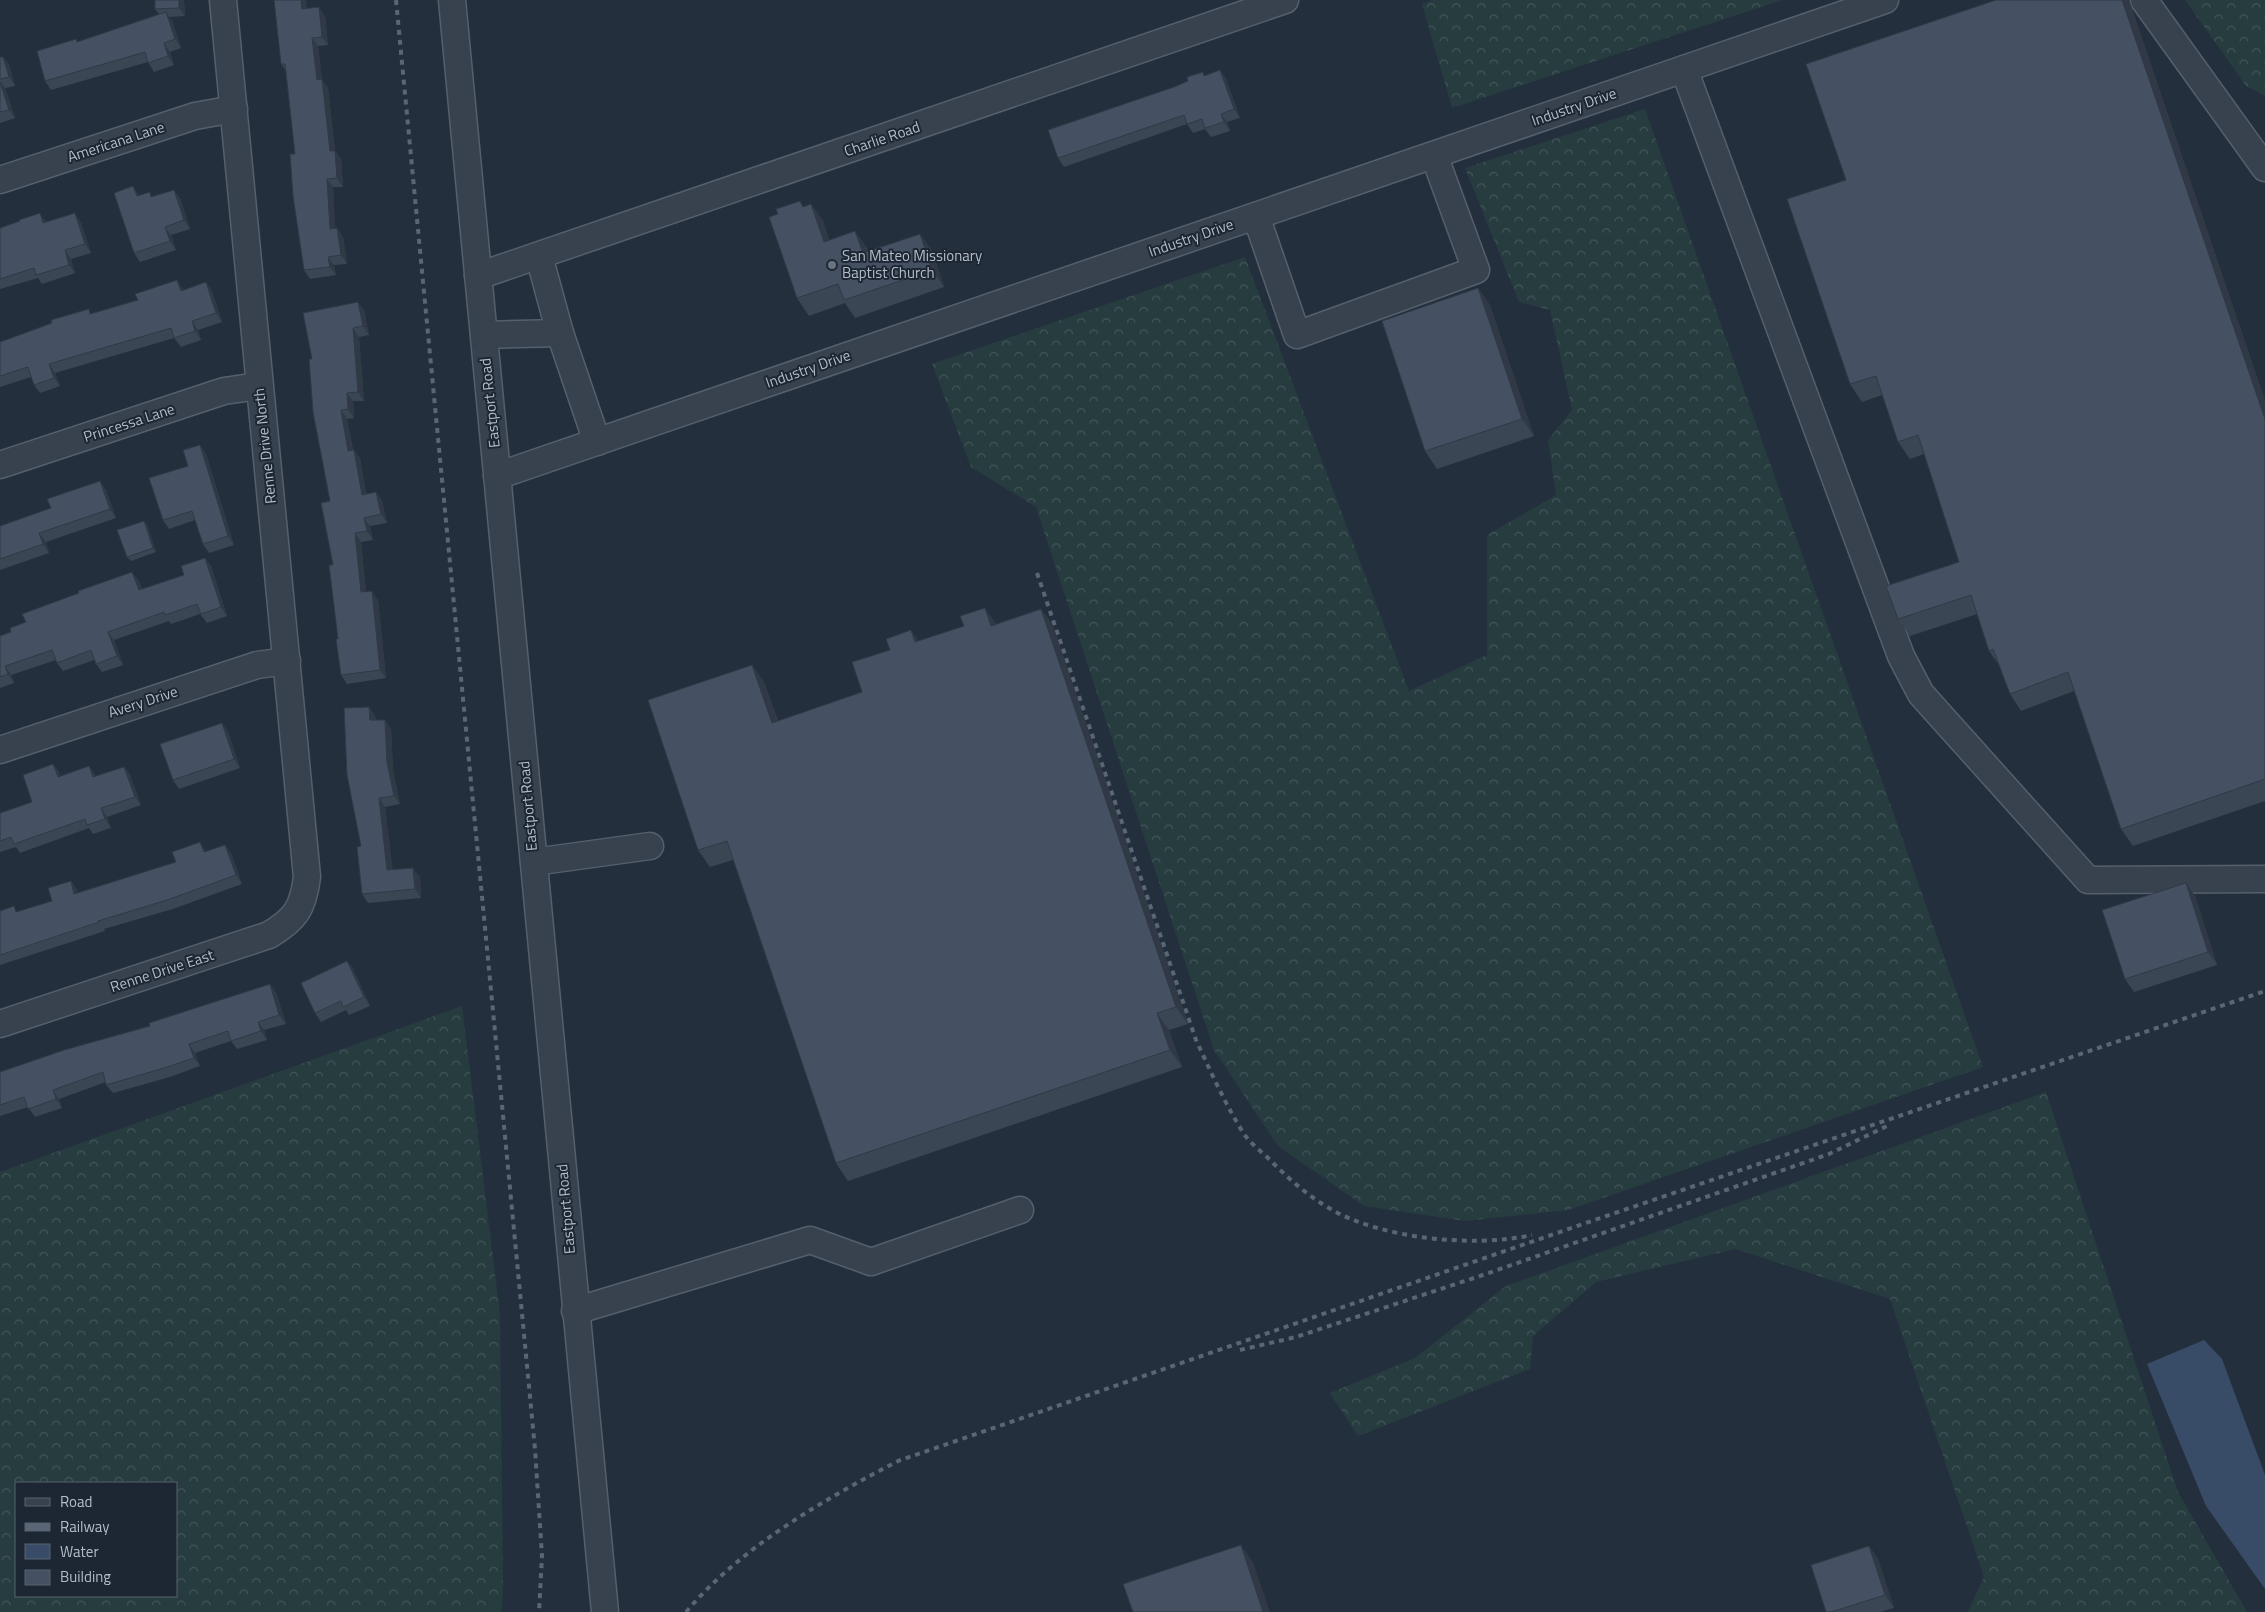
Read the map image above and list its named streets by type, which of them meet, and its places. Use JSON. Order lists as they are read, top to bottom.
{
  "streets": {
    "street": [
      "Industry Drive",
      "Charlie Road",
      "Americana Lane",
      "Eastport Road",
      "Princessa Lane",
      "Renne Drive North",
      "Avery Drive",
      "Renne Drive East"
    ]
  },
  "crossings": [
    ["Industry Drive", "Eastport Road"],
    ["Charlie Road", "Eastport Road"],
    ["Americana Lane", "Renne Drive North"],
    ["Princessa Lane", "Renne Drive North"],
    ["Renne Drive North", "Avery Drive"],
    ["Renne Drive North", "Renne Drive East"]
  ],
  "places": ["San Mateo Missionary Baptist Church"],
  "legend": [
    "Road",
    "Railway",
    "Water",
    "Building"
  ]
}
